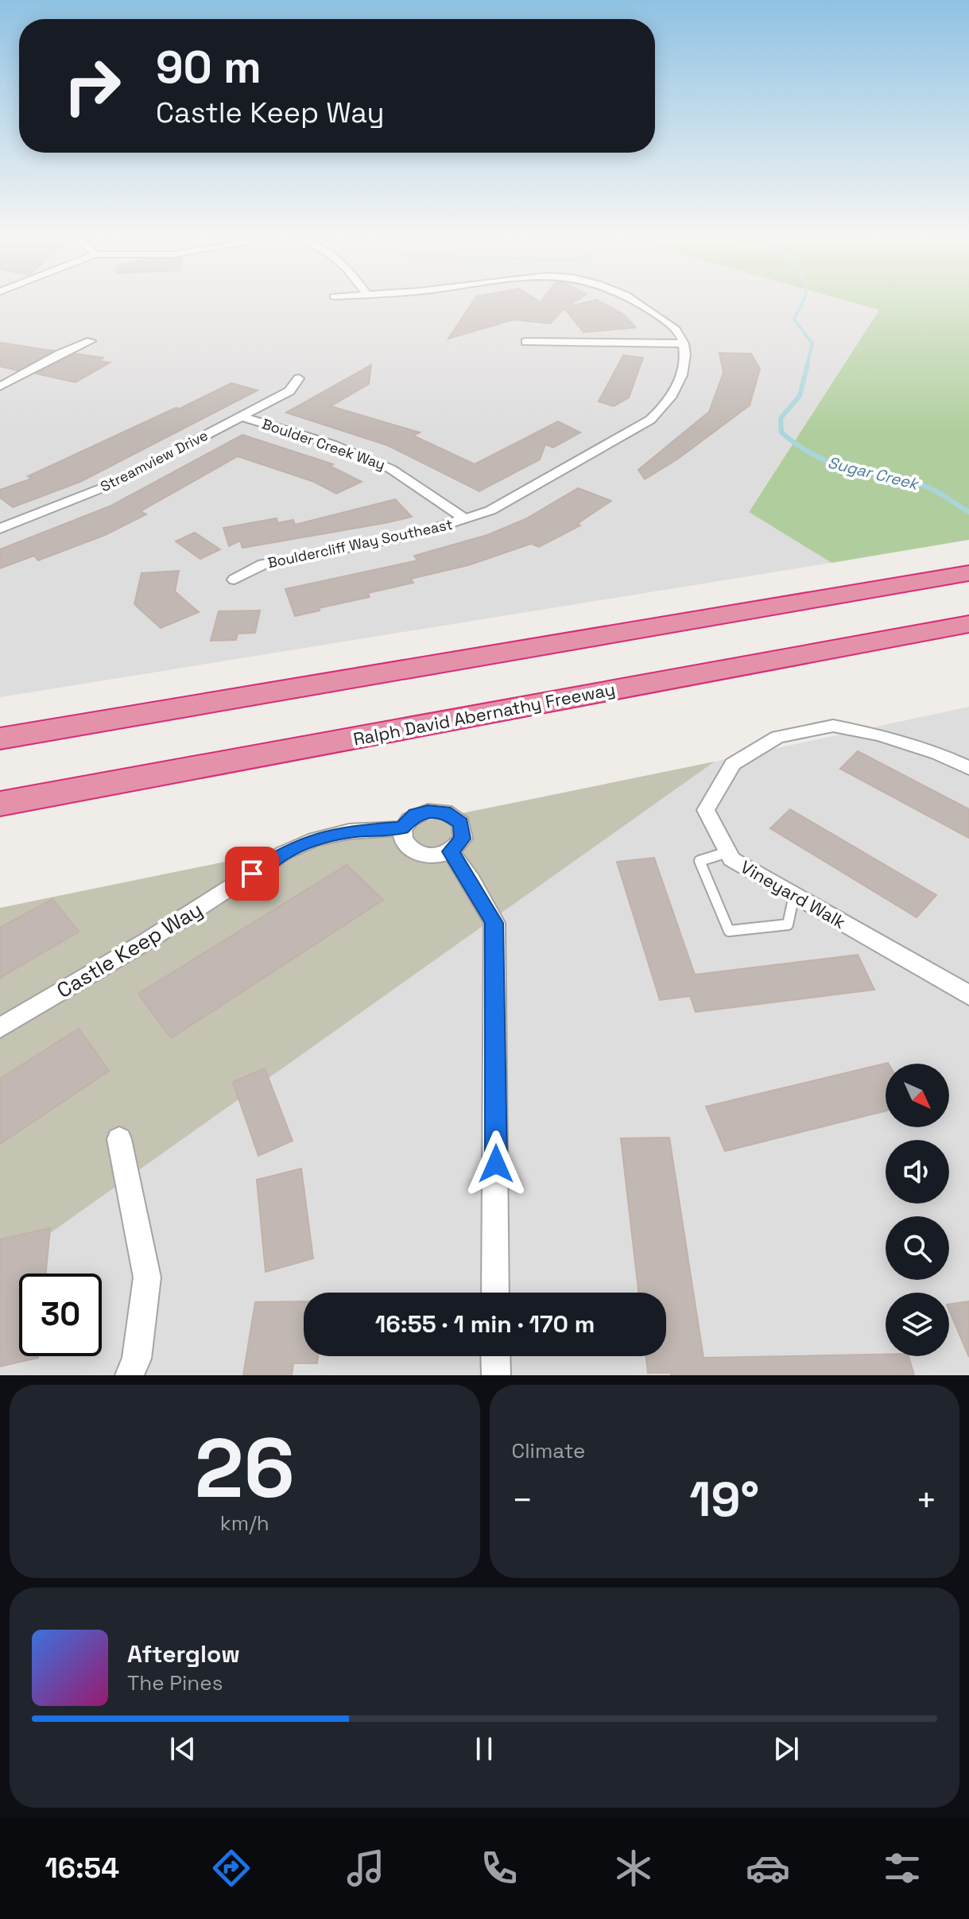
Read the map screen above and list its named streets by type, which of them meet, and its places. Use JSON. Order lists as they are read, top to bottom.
{
  "streets": {
    "highway": ["Ralph David Abernathy Freeway"],
    "street": [
      "Boulder Creek Way",
      "Streamview Drive",
      "Bouldercliff Way Southeast",
      "Vineyard Walk",
      "Castle Keep Way"
    ]
  },
  "crossings": [
    ["Boulder Creek Way", "Streamview Drive"],
    ["Boulder Creek Way", "Bouldercliff Way Southeast"]
  ],
  "water": ["Sugar Creek"],
  "north": "bottom right",
  "page": {
    "turn": ["90 m", "Castle Keep Way"],
    "limit": "30",
    "trip": "16:55 · 1 min · 170 m",
    "tile": [
      ["26", "km/h"],
      "Climate"
    ],
    "heat": ["−", "19°", "+"],
    "song": ["Afterglow", "The Pines"],
    "tabs": "16:54"
  }
}
